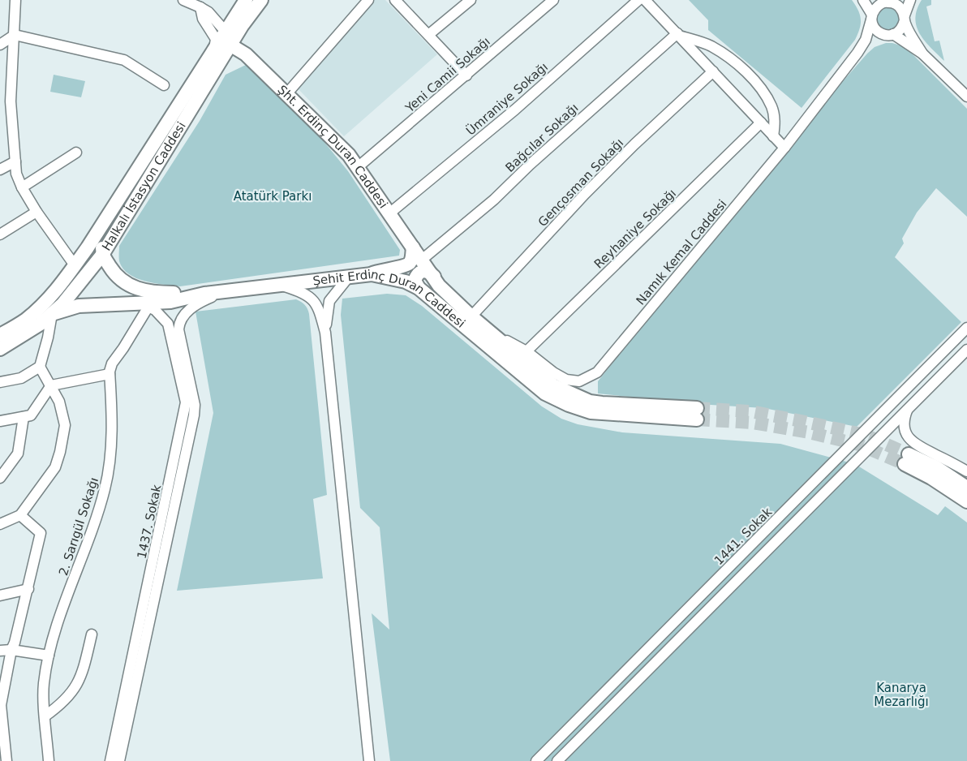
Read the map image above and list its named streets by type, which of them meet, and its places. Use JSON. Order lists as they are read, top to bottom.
{
  "streets": {
    "main road": ["Şht. Erdinç Duran Caddesi", "Halkalı İstasyon Caddesi", "Şehit Erdinç Duran Caddesi"],
    "street": [
      "Yeni Camii Sokağı",
      "Ümraniye Sokağı",
      "Bağcılar Sokağı",
      "Gençosman Sokağı",
      "Reyhaniye Sokağı",
      "Namık Kemal Caddesi",
      "1437. Sokak",
      "2. Sarıgül Sokağı",
      "1441. Sokak"
    ]
  },
  "crossings": [
    ["Yeni Camii Sokağı", "Şht. Erdinç Duran Caddesi"],
    ["Ümraniye Sokağı", "Şht. Erdinç Duran Caddesi"],
    ["Bağcılar Sokağı", "Şht. Erdinç Duran Caddesi"],
    ["Bağcılar Sokağı", "Şehit Erdinç Duran Caddesi"],
    ["Şht. Erdinç Duran Caddesi", "Halkalı İstasyon Caddesi"],
    ["Şht. Erdinç Duran Caddesi", "Şehit Erdinç Duran Caddesi"],
    ["Gençosman Sokağı", "Şehit Erdinç Duran Caddesi"],
    ["Halkalı İstasyon Caddesi", "Şehit Erdinç Duran Caddesi"],
    ["Reyhaniye Sokağı", "Namık Kemal Caddesi"],
    ["Şehit Erdinç Duran Caddesi", "1437. Sokak"],
    ["Şehit Erdinç Duran Caddesi", "2. Sarıgül Sokağı"],
    ["1437. Sokak", "2. Sarıgül Sokağı"]
  ],
  "parks": ["Atatürk Parkı", "Kanarya Mezarlığı"]
}
